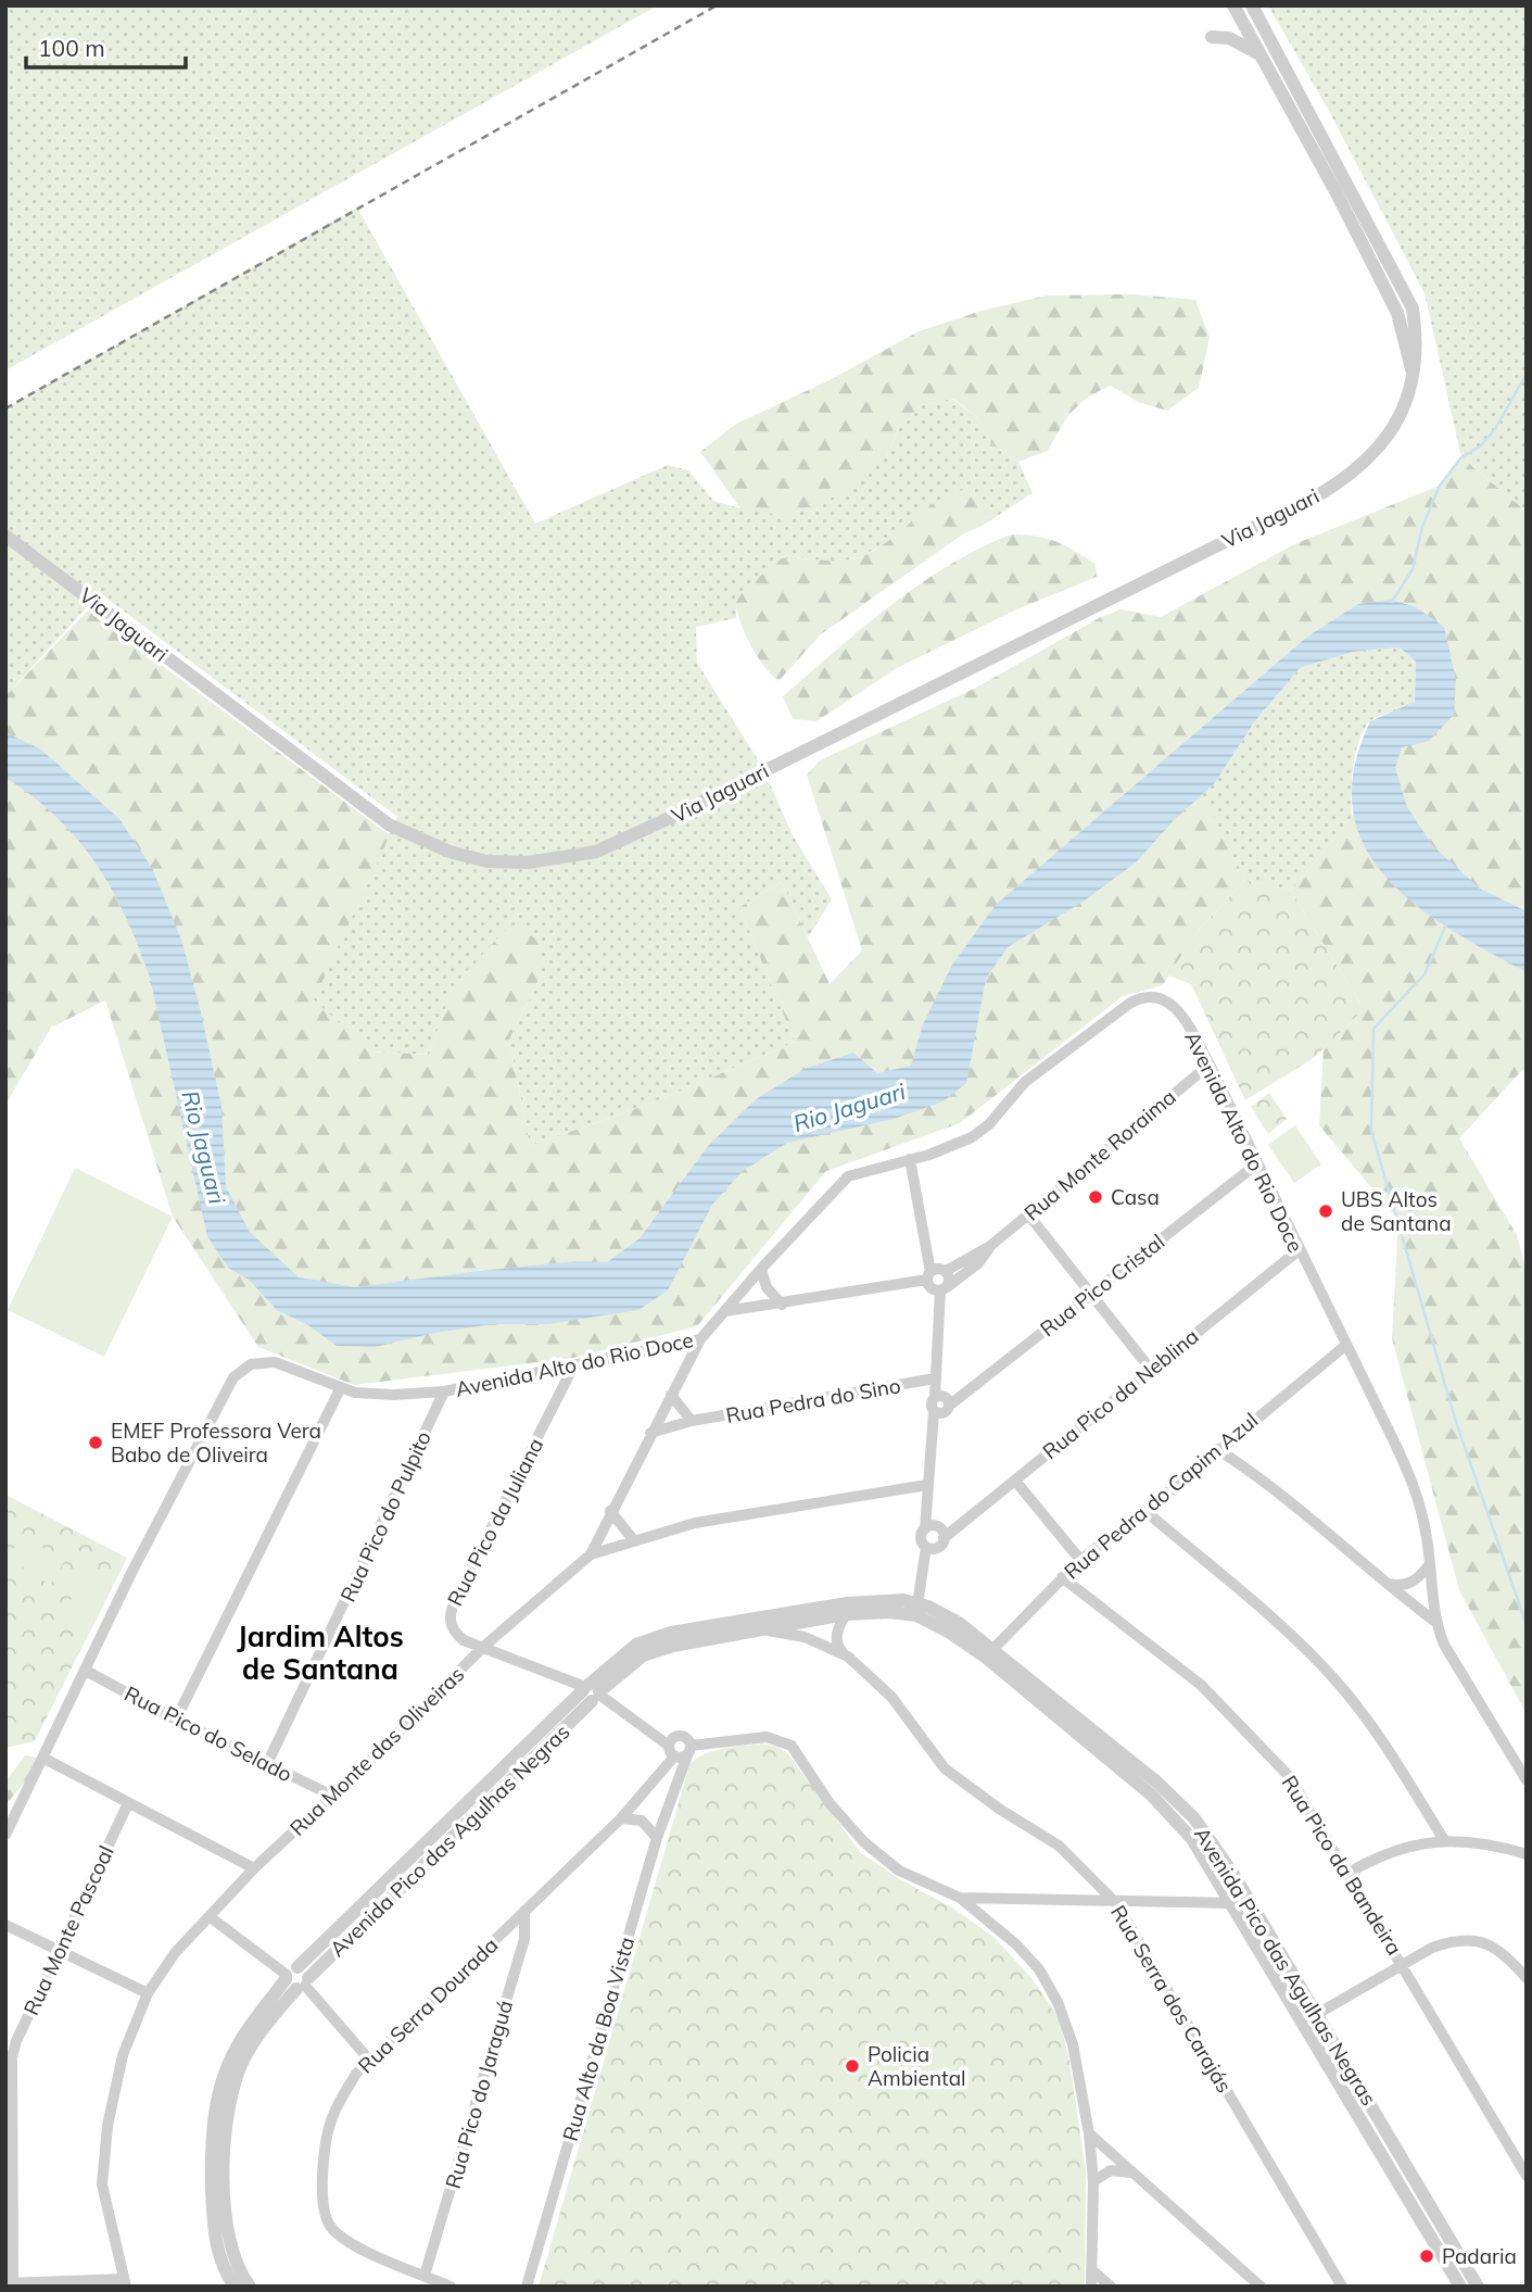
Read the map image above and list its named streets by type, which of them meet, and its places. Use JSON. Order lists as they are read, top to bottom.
{
  "streets": {
    "street": [
      "Via Jaguari",
      "Avenida Alto do Rio Doce",
      "Rua Monte Roraima",
      "Rua Pico Cristal",
      "Rua Pico da Neblina",
      "Rua Pedra do Sino",
      "Rua Pedra do Capim Azul",
      "Rua Pico do Pulpito",
      "Rua Pico da Juliana",
      "Rua Pico do Selado",
      "Rua Monte das Oliveiras",
      "Avenida Pico das Agulhas Negras",
      "Rua Pico da Bandeira",
      "Rua Monte Pascoal",
      "Rua Serra dos Carajás",
      "Rua Serra Dourada",
      "Rua Alto da Boa Vista",
      "Rua Pico do Jaraguá"
    ]
  },
  "crossings": [
    ["Avenida Alto do Rio Doce", "Rua Monte Roraima"],
    ["Avenida Alto do Rio Doce", "Rua Pico Cristal"],
    ["Avenida Alto do Rio Doce", "Rua Pico da Neblina"],
    ["Avenida Alto do Rio Doce", "Rua Pedra do Capim Azul"],
    ["Avenida Alto do Rio Doce", "Rua Pico do Pulpito"],
    ["Avenida Alto do Rio Doce", "Rua Pico da Juliana"],
    ["Avenida Alto do Rio Doce", "Rua Pico do Selado"],
    ["Rua Pedra do Capim Azul", "Avenida Pico das Agulhas Negras"],
    ["Rua Pedra do Capim Azul", "Rua Pico da Bandeira"],
    ["Rua Pico do Pulpito", "Rua Pico do Selado"],
    ["Rua Pico da Juliana", "Rua Monte das Oliveiras"],
    ["Rua Pico da Juliana", "Avenida Pico das Agulhas Negras"],
    ["Rua Pico da Juliana", "Rua Serra Dourada"],
    ["Rua Pico da Juliana", "Rua Alto da Boa Vista"],
    ["Rua Pico do Selado", "Rua Monte das Oliveiras"],
    ["Avenida Pico das Agulhas Negras", "Rua Serra dos Carajás"],
    ["Rua Serra Dourada", "Rua Alto da Boa Vista"],
    ["Rua Serra Dourada", "Rua Pico do Jaraguá"]
  ],
  "districts": ["Jardim Altos de Santana"],
  "water": ["Rio Jaguari"],
  "places": [
    "Casa",
    "UBS Altos de Santana",
    "EMEF Professora Vera Babo de Oliveira",
    "Policia Ambiental",
    "Padaria"
  ],
  "scale_bar": "100 m"
}
